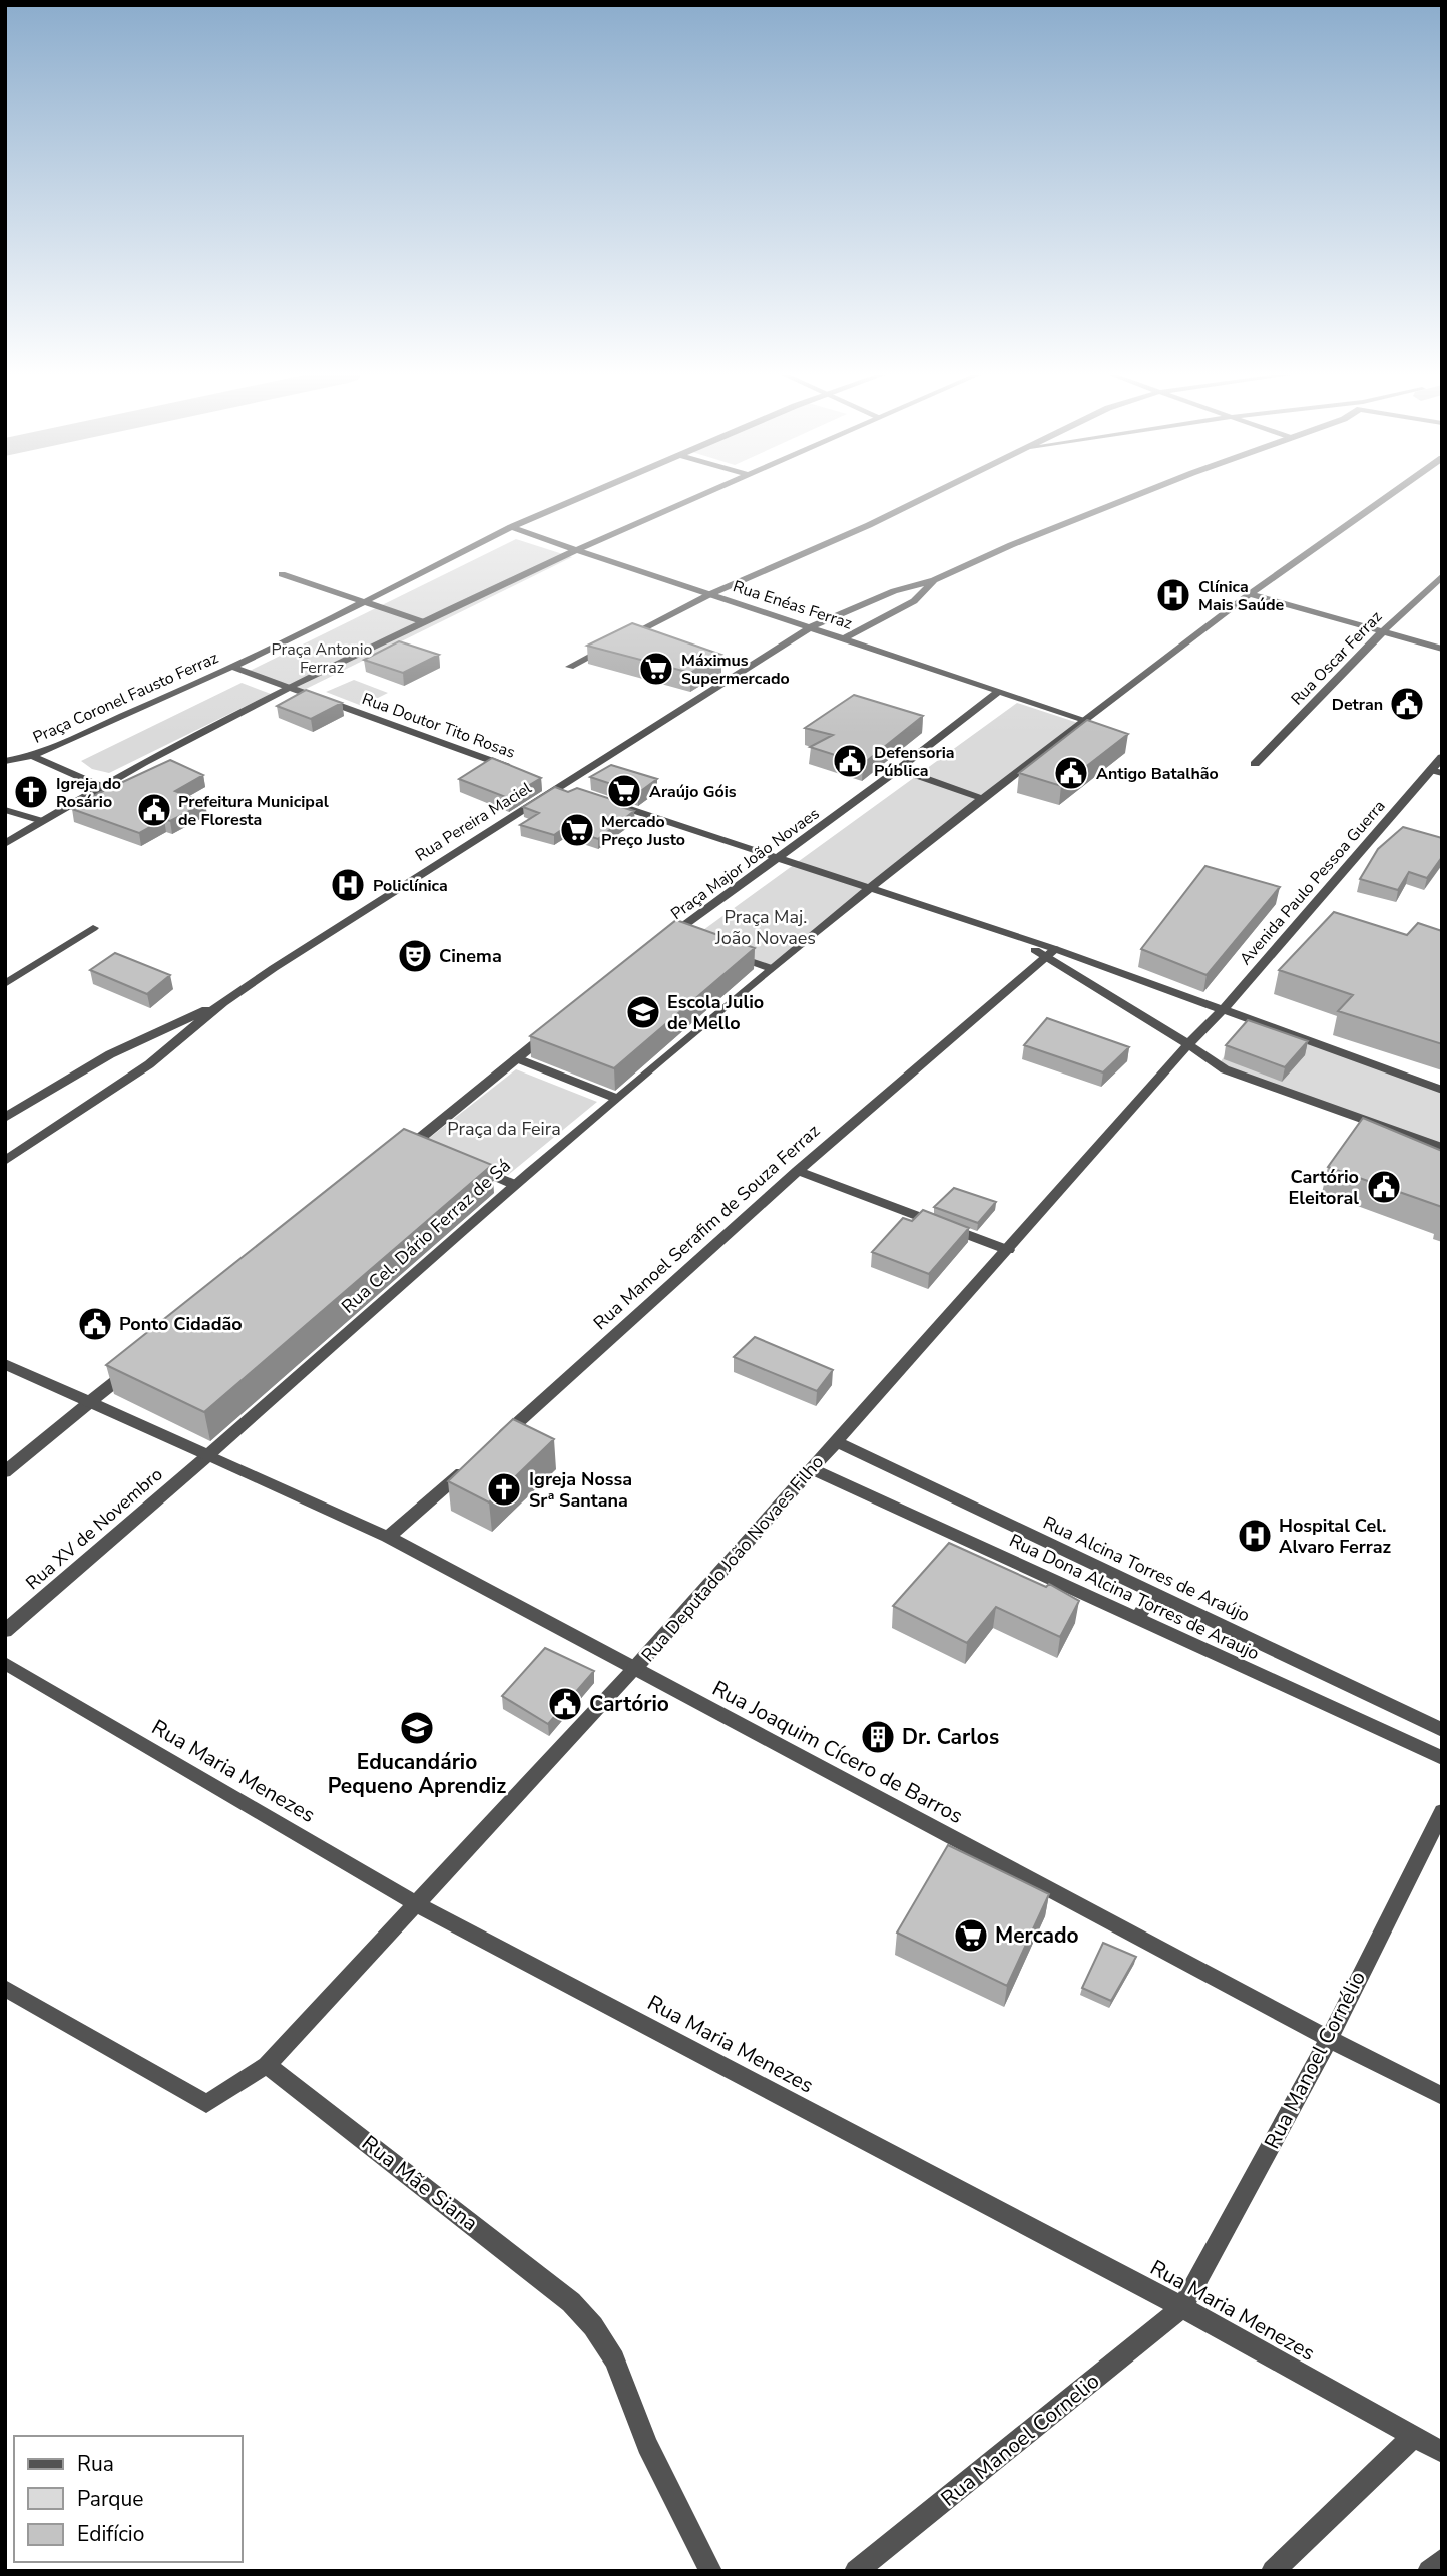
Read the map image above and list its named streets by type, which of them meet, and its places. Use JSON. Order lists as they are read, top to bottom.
{
  "streets": {
    "street": [
      "Rua Enéas Ferraz",
      "Rua Oscar Ferraz",
      "Praça Coronel Fausto Ferraz",
      "Rua Doutor Tito Rosas",
      "Rua Pereira Maciel",
      "Praça Major João Novaes",
      "Avenida Paulo Pessoa Guerra",
      "Rua Manoel Serafim de Souza Ferraz",
      "Rua Cel. Dário Ferraz de Sá",
      "Rua XV de Novembro",
      "Rua Deputado João Novaes Filho",
      "Rua Alcina Torres de Araújo",
      "Rua Dona Alcina Torres de Araujo",
      "Rua Joaquim Cícero de Barros",
      "Rua Maria Menezes",
      "Rua Manoel Cornélio",
      "Rua Mãe Siana",
      "Rua Manoel Cornelio"
    ]
  },
  "crossings": [
    ["Rua Enéas Ferraz", "Rua Pereira Maciel"],
    ["Rua Enéas Ferraz", "Praça Major João Novaes"],
    ["Praça Coronel Fausto Ferraz", "Rua Doutor Tito Rosas"],
    ["Avenida Paulo Pessoa Guerra", "Rua Deputado João Novaes Filho"],
    ["Rua Cel. Dário Ferraz de Sá", "Rua XV de Novembro"],
    ["Rua Cel. Dário Ferraz de Sá", "Rua Joaquim Cícero de Barros"],
    ["Rua XV de Novembro", "Rua Joaquim Cícero de Barros"],
    ["Rua Deputado João Novaes Filho", "Rua Alcina Torres de Araújo"],
    ["Rua Deputado João Novaes Filho", "Rua Dona Alcina Torres de Araujo"],
    ["Rua Deputado João Novaes Filho", "Rua Joaquim Cícero de Barros"],
    ["Rua Deputado João Novaes Filho", "Rua Maria Menezes"],
    ["Rua Deputado João Novaes Filho", "Rua Mãe Siana"],
    ["Rua Joaquim Cícero de Barros", "Rua Manoel Cornélio"],
    ["Rua Maria Menezes", "Rua Manoel Cornélio"],
    ["Rua Maria Menezes", "Rua Manoel Cornelio"],
    ["Rua Manoel Cornélio", "Rua Manoel Cornelio"]
  ],
  "parks": ["Praça Antonio Ferraz", "Praça Maj. João Novaes", "Praça da Feira"],
  "places": {
    "hospital": ["Clínica Mais Saúde", "Policlínica", "Hospital Cel. Alvaro Ferraz"],
    "supermarket": [
      "Máximus Supermercado",
      "Araújo Góis",
      "Mercado Preço Justo",
      "Mercado"
    ],
    "public building": [
      "Detran",
      "Defensoria Pública",
      "Antigo Batalhão",
      "Prefeitura Municipal de Floresta",
      "Cartório Eleitoral",
      "Ponto Cidadão",
      "Cartório"
    ],
    "church": ["Igreja do Rosário", "Igreja Nossa Srª Santana"],
    "theatre": ["Cinema"],
    "school or university": ["Escola Julio de Mello", "Educandário Pequeno Aprendiz"],
    "building": ["Dr. Carlos"]
  },
  "legend": ["Rua", "Parque", "Edifício"]
}
